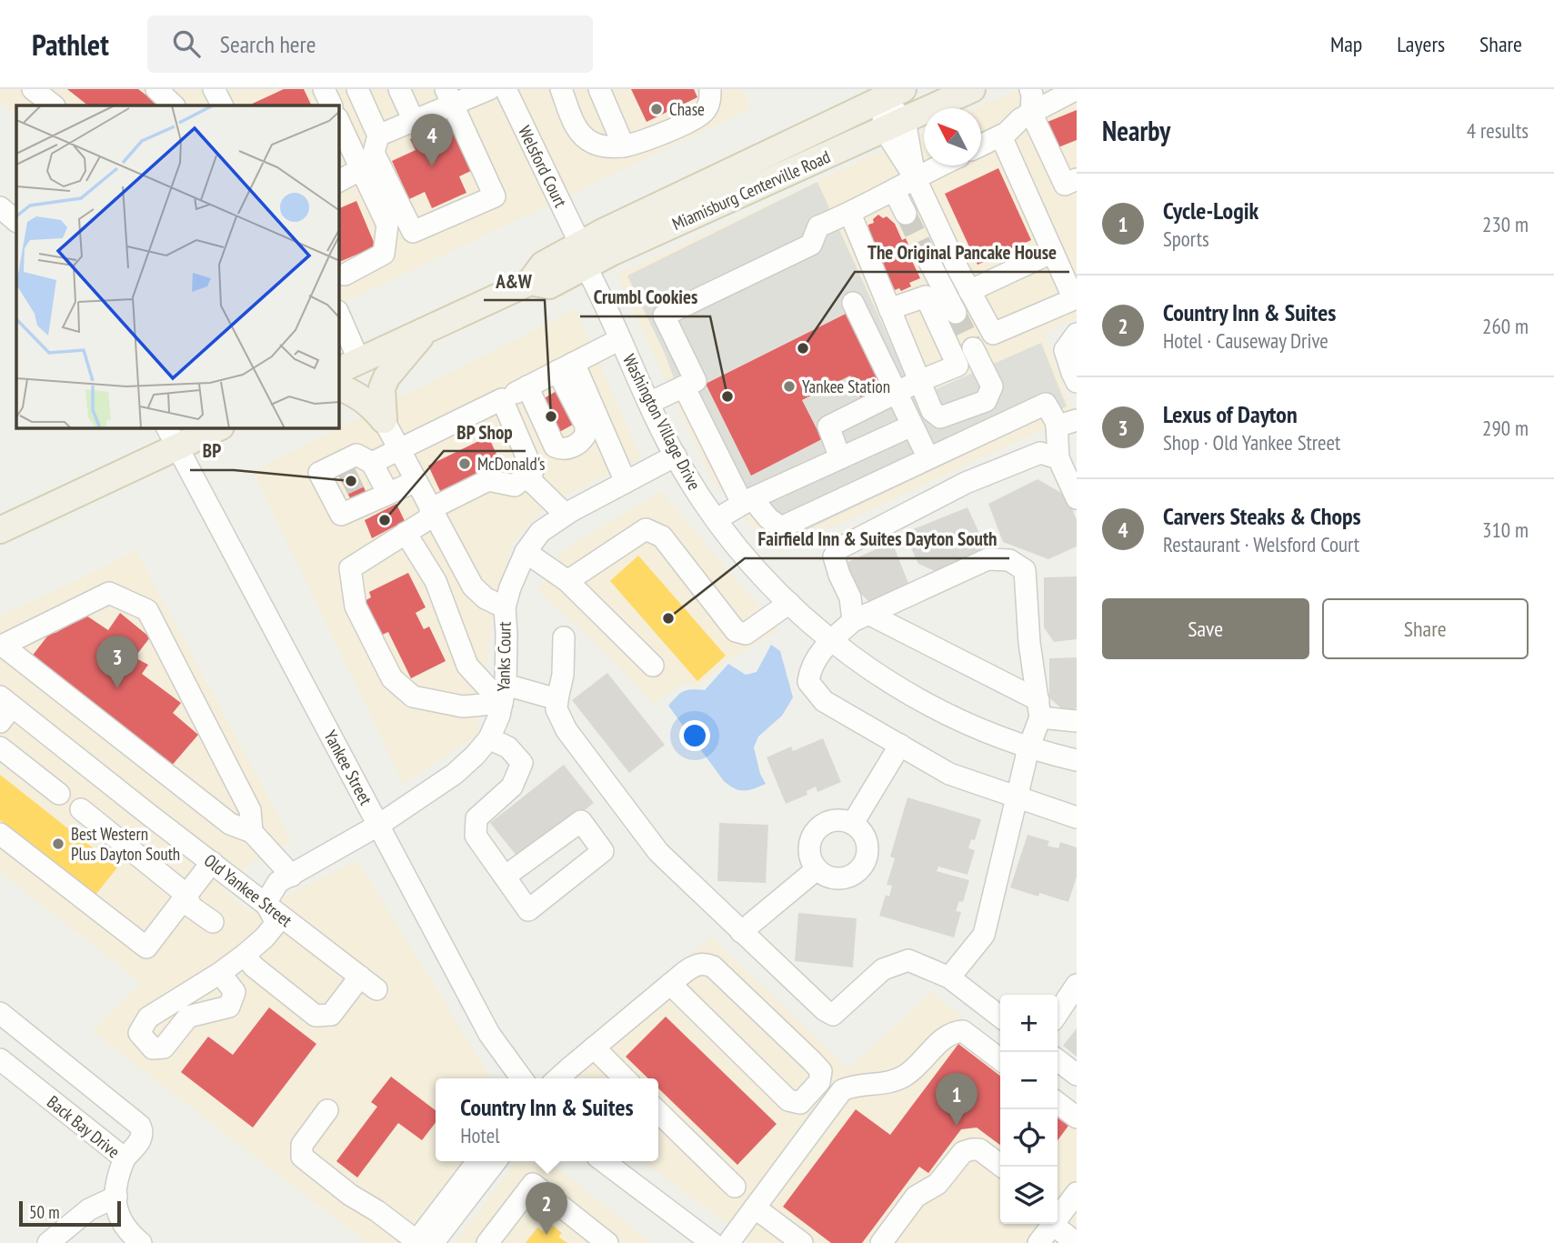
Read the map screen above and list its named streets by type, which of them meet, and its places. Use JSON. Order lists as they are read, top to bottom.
{
  "streets": {
    "main road": ["Miamisburg Centerville Road"],
    "street": [
      "Welsford Court",
      "Washington Village Drive",
      "Yanks Court",
      "Yankee Street",
      "Old Yankee Street",
      "Back Bay Drive"
    ]
  },
  "crossings": [
    ["Welsford Court", "Miamisburg Centerville Road"],
    ["Welsford Court", "Washington Village Drive"],
    ["Miamisburg Centerville Road", "Washington Village Drive"],
    ["Washington Village Drive", "Yanks Court"],
    ["Yanks Court", "Yankee Street"],
    ["Yanks Court", "Old Yankee Street"]
  ],
  "places": [
    "Chase",
    "The Original Pancake House",
    "Yankee Station",
    "Crumbl Cookies",
    "A&W",
    "McDonald's",
    "BP",
    "BP Shop",
    "Fairfield Inn & Suites Dayton South",
    "Best Western Plus Dayton South"
  ],
  "scale_bar": "50 m",
  "north": "top left",
  "page": {
    "header": "Pathlet",
    "search": "Search here",
    "nav": ["Map", "Layers", "Share"],
    "heading": ["Nearby", "4 results"],
    "pins": [
      "4",
      "3",
      "1",
      "2"
    ],
    "list": [
      {
        "mark": "1",
        "name": "Cycle-Logik",
        "note": "Sports",
        "value": "230 m"
      },
      {
        "mark": "2",
        "name": "Country Inn & Suites",
        "note": "Hotel · Causeway Drive",
        "value": "260 m"
      },
      {
        "mark": "3",
        "name": "Lexus of Dayton",
        "note": "Shop · Old Yankee Street",
        "value": "290 m"
      },
      {
        "mark": "4",
        "name": "Carvers Steaks & Chops",
        "note": "Restaurant · Welsford Court",
        "value": "310 m"
      }
    ],
    "buttons": ["Save", "Share"],
    "map_buttons": ["+", "−"],
    "popup": ["Country Inn & Suites", "Hotel"],
    "scale": "50 m"
  }
}
